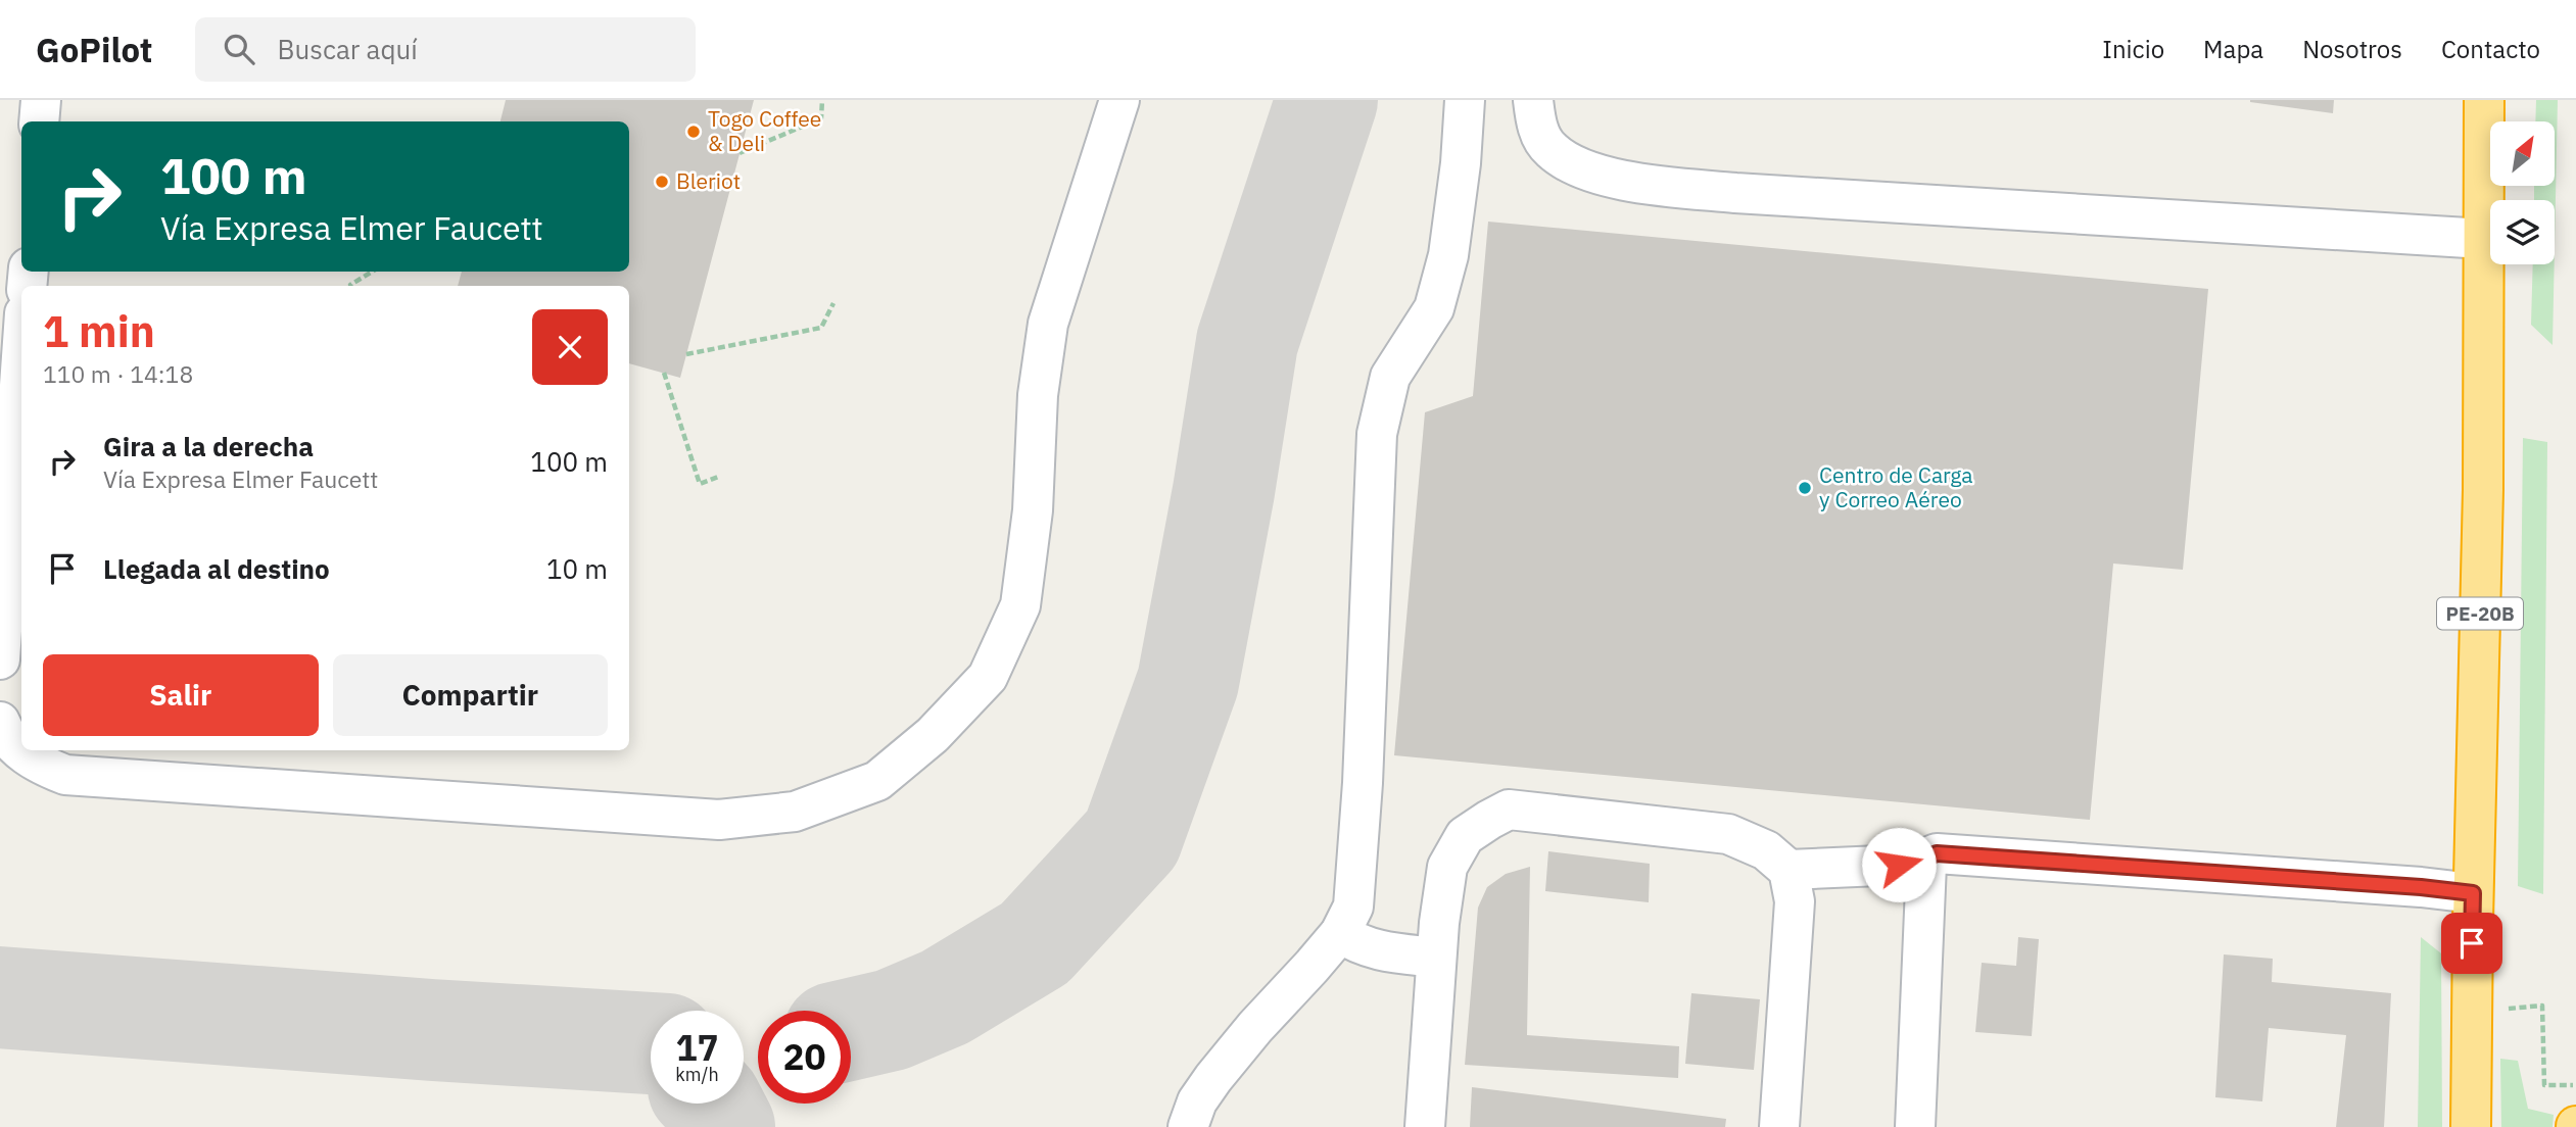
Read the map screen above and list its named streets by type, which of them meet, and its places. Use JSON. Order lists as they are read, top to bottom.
{
  "streets": {
    "highway": ["PE-20B"]
  },
  "places": ["Togo Coffee & Deli", "Bleriot", "Centro de Carga y Correo Aéreo"],
  "north": "top right",
  "page": {
    "header": "GoPilot",
    "search": "Buscar aquí",
    "nav": [
      "Inicio",
      "Mapa",
      "Nosotros",
      "Contacto"
    ],
    "turn": ["100 m", "Vía Expresa Elmer Faucett"],
    "heading": ["1 min", "110 m · 14:18"],
    "list": [
      {
        "name": "Gira a la derecha",
        "note": "Vía Expresa Elmer Faucett",
        "value": "100 m"
      },
      {
        "name": "Llegada al destino",
        "value": "10 m"
      }
    ],
    "buttons": ["Salir", "Compartir"],
    "speed": "17 km/h",
    "limit": "20"
  }
}
